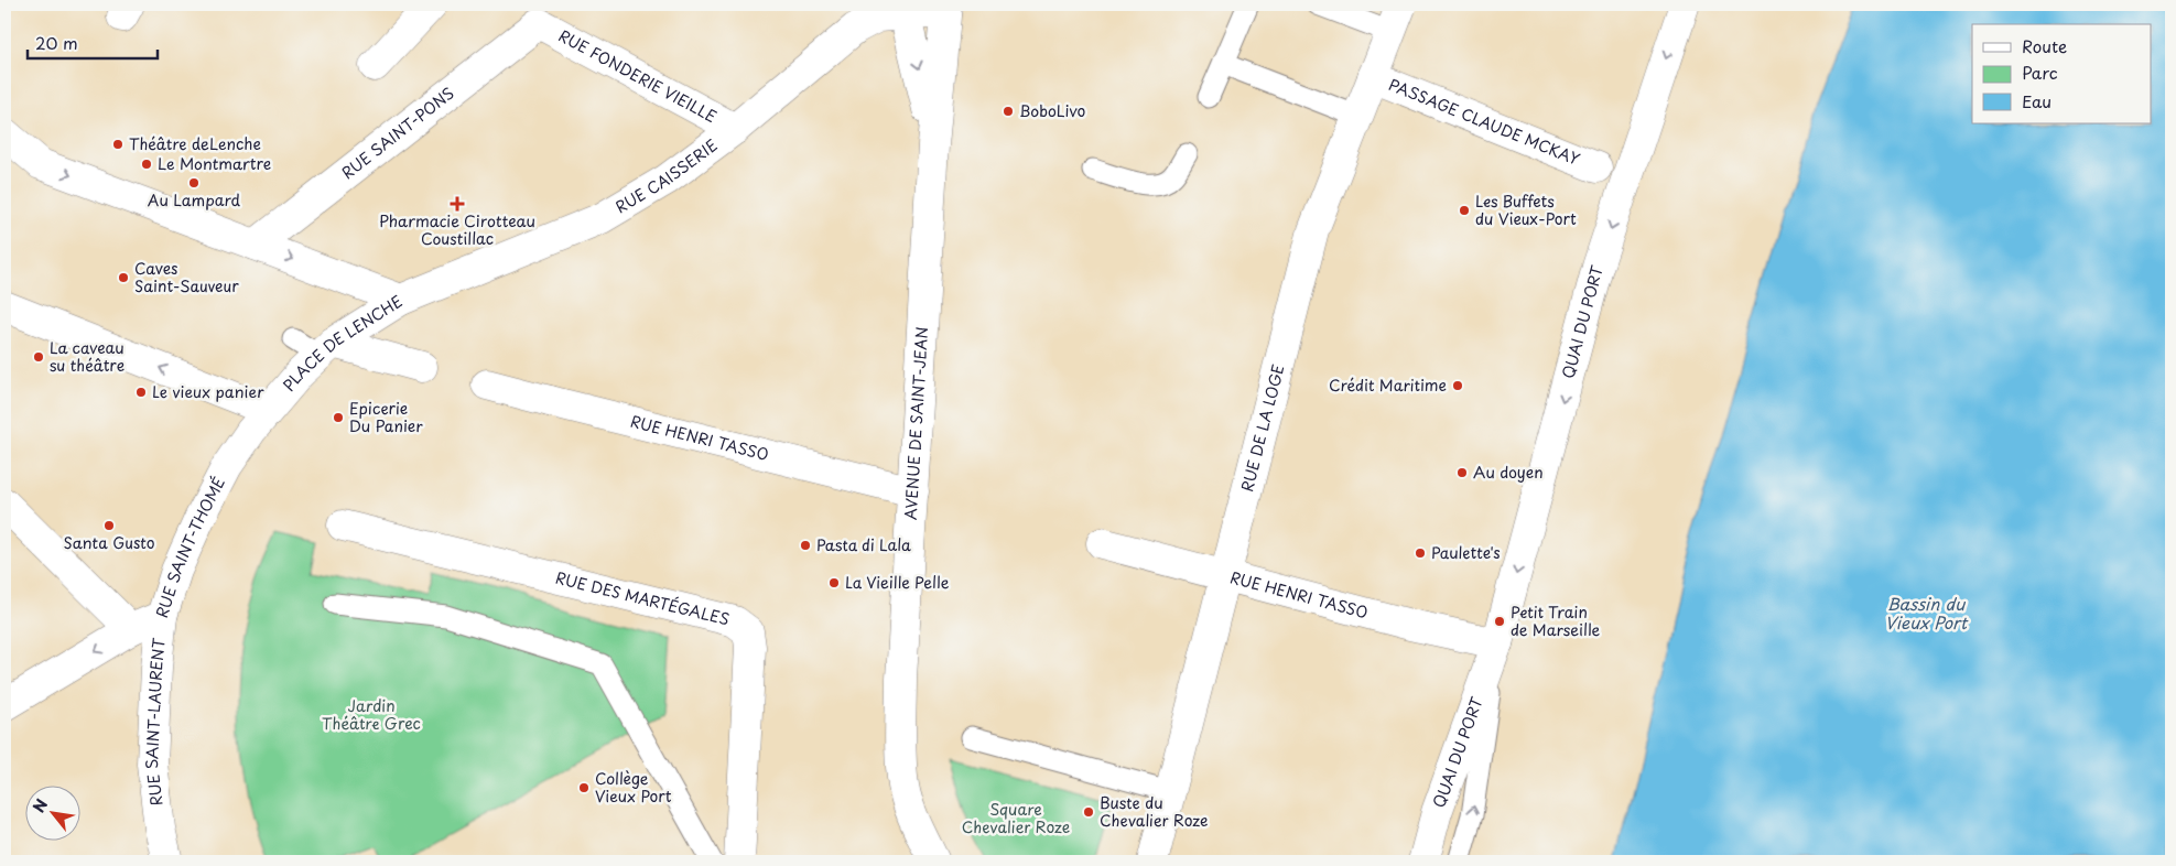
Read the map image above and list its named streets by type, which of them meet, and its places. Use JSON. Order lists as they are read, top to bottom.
{
  "streets": {
    "street": [
      "RUE FONDERIE VIEILLE",
      "PASSAGE CLAUDE MCKAY",
      "RUE SAINT-PONS",
      "RUE CAISSERIE",
      "QUAI DU PORT",
      "PLACE DE LENCHE",
      "AVENUE DE SAINT-JEAN",
      "RUE DE LA LOGE",
      "RUE HENRI TASSO",
      "RUE SAINT-THOMÉ",
      "RUE DES MARTÉGALES",
      "RUE SAINT-LAURENT"
    ]
  },
  "crossings": [
    ["RUE FONDERIE VIEILLE", "RUE SAINT-PONS"],
    ["RUE FONDERIE VIEILLE", "RUE CAISSERIE"],
    ["PASSAGE CLAUDE MCKAY", "RUE DE LA LOGE"],
    ["RUE SAINT-PONS", "PLACE DE LENCHE"],
    ["RUE CAISSERIE", "PLACE DE LENCHE"],
    ["RUE CAISSERIE", "AVENUE DE SAINT-JEAN"],
    ["QUAI DU PORT", "RUE HENRI TASSO"],
    ["PLACE DE LENCHE", "RUE SAINT-THOMÉ"],
    ["AVENUE DE SAINT-JEAN", "RUE HENRI TASSO"],
    ["RUE DE LA LOGE", "RUE HENRI TASSO"],
    ["RUE SAINT-THOMÉ", "RUE SAINT-LAURENT"]
  ],
  "one_way": ["RUE SAINT-THOMÉ"],
  "water": ["Bassin du Vieux Port"],
  "parks": ["Jardin Théâtre Grec", "Square Chevalier Roze"],
  "places": {
    "other": [
      "BoboLivo",
      "Théâtre deLenche",
      "Le Montmartre",
      "Au Lampard",
      "Les Buffets du Vieux-Port",
      "Caves Saint-Sauveur",
      "La caveau su théâtre",
      "Crédit Maritime",
      "Le vieux panier",
      "Epicerie Du Panier",
      "Au doyen",
      "Santa Gusto",
      "Pasta di Lala",
      "Paulette's",
      "La Vieille Pelle",
      "Petit Train de Marseille",
      "Collège Vieux Port",
      "Buste du Chevalier Roze"
    ],
    "health": ["Pharmacie Cirotteau Coustillac"]
  },
  "legend": ["Route", "Parc", "Eau"],
  "scale_bar": "20 m",
  "north": "top left"
}
